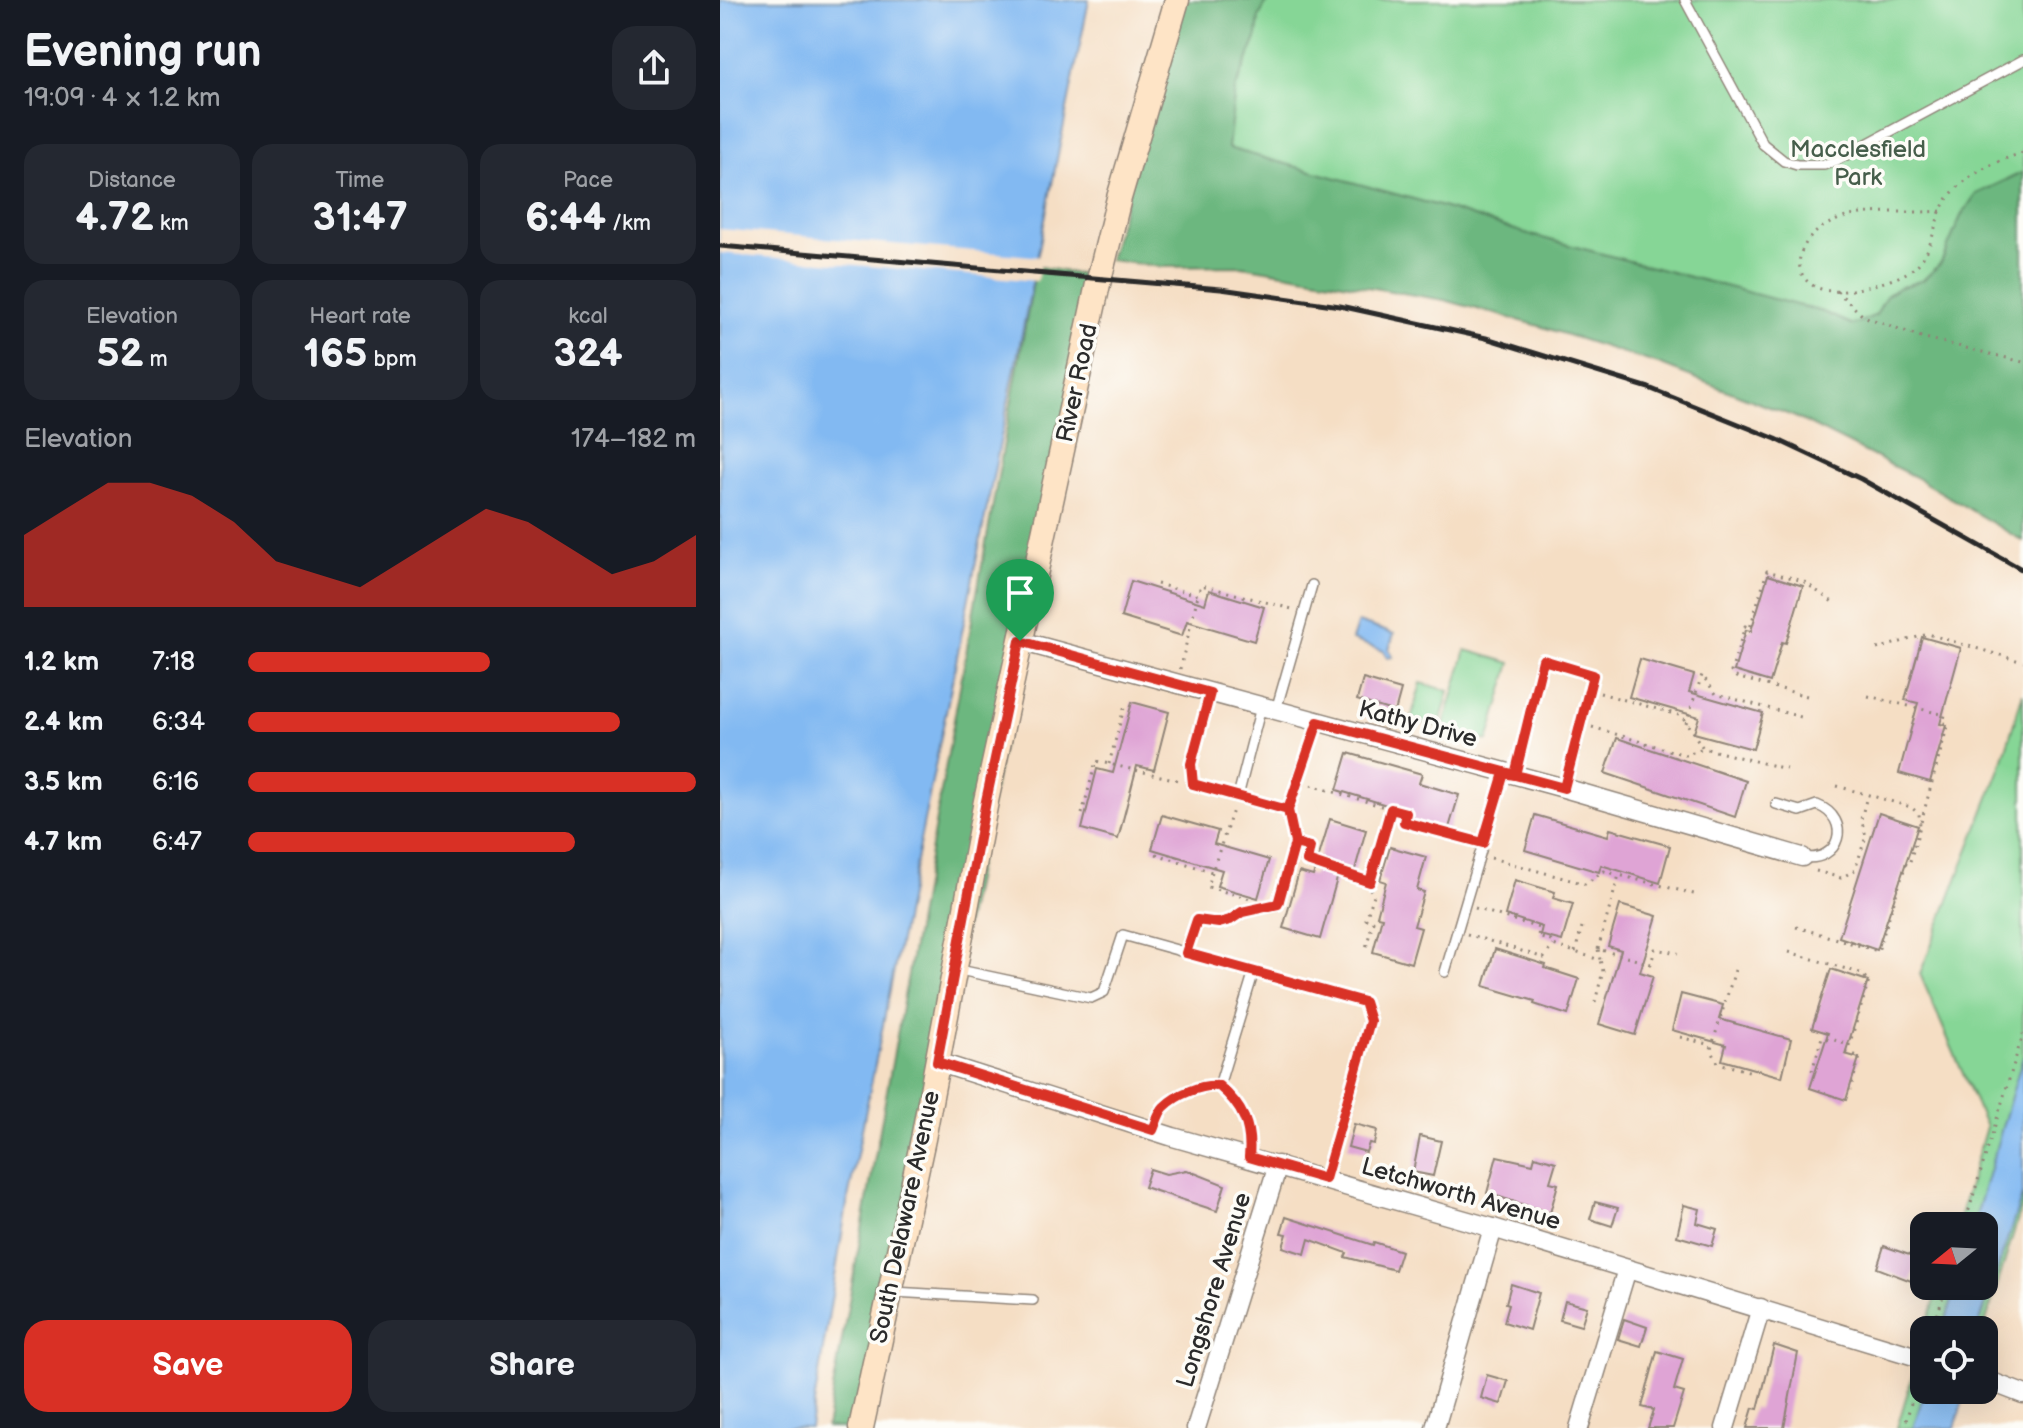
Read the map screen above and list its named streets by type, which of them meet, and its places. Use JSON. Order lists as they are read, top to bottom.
{
  "streets": {
    "main road": ["River Road", "South Delaware Avenue"],
    "street": ["Kathy Drive", "Letchworth Avenue", "Longshore Avenue"]
  },
  "crossings": [
    ["River Road", "Kathy Drive"],
    ["River Road", "South Delaware Avenue"],
    ["Letchworth Avenue", "South Delaware Avenue"],
    ["Letchworth Avenue", "Longshore Avenue"]
  ],
  "parks": ["Macclesfield Park"],
  "north": "left",
  "page": {
    "heading": ["Evening run", "19:09 · 4 × 1.2 km"],
    "stats": [
      ["Distance", "4.72 km"],
      ["Time", "31:47"],
      ["Pace", "6:44 /km"],
      ["Elevation", "52 m"],
      ["Heart rate", "165 bpm"],
      ["kcal", "324"]
    ],
    "chart": ["Elevation", "174–182 m"],
    "list": [
      {
        "name": "1.2 km",
        "note": "7:18"
      },
      {
        "name": "2.4 km",
        "note": "6:34"
      },
      {
        "name": "3.5 km",
        "note": "6:16"
      },
      {
        "name": "4.7 km",
        "note": "6:47"
      }
    ],
    "buttons": ["Save", "Share"]
  }
}
